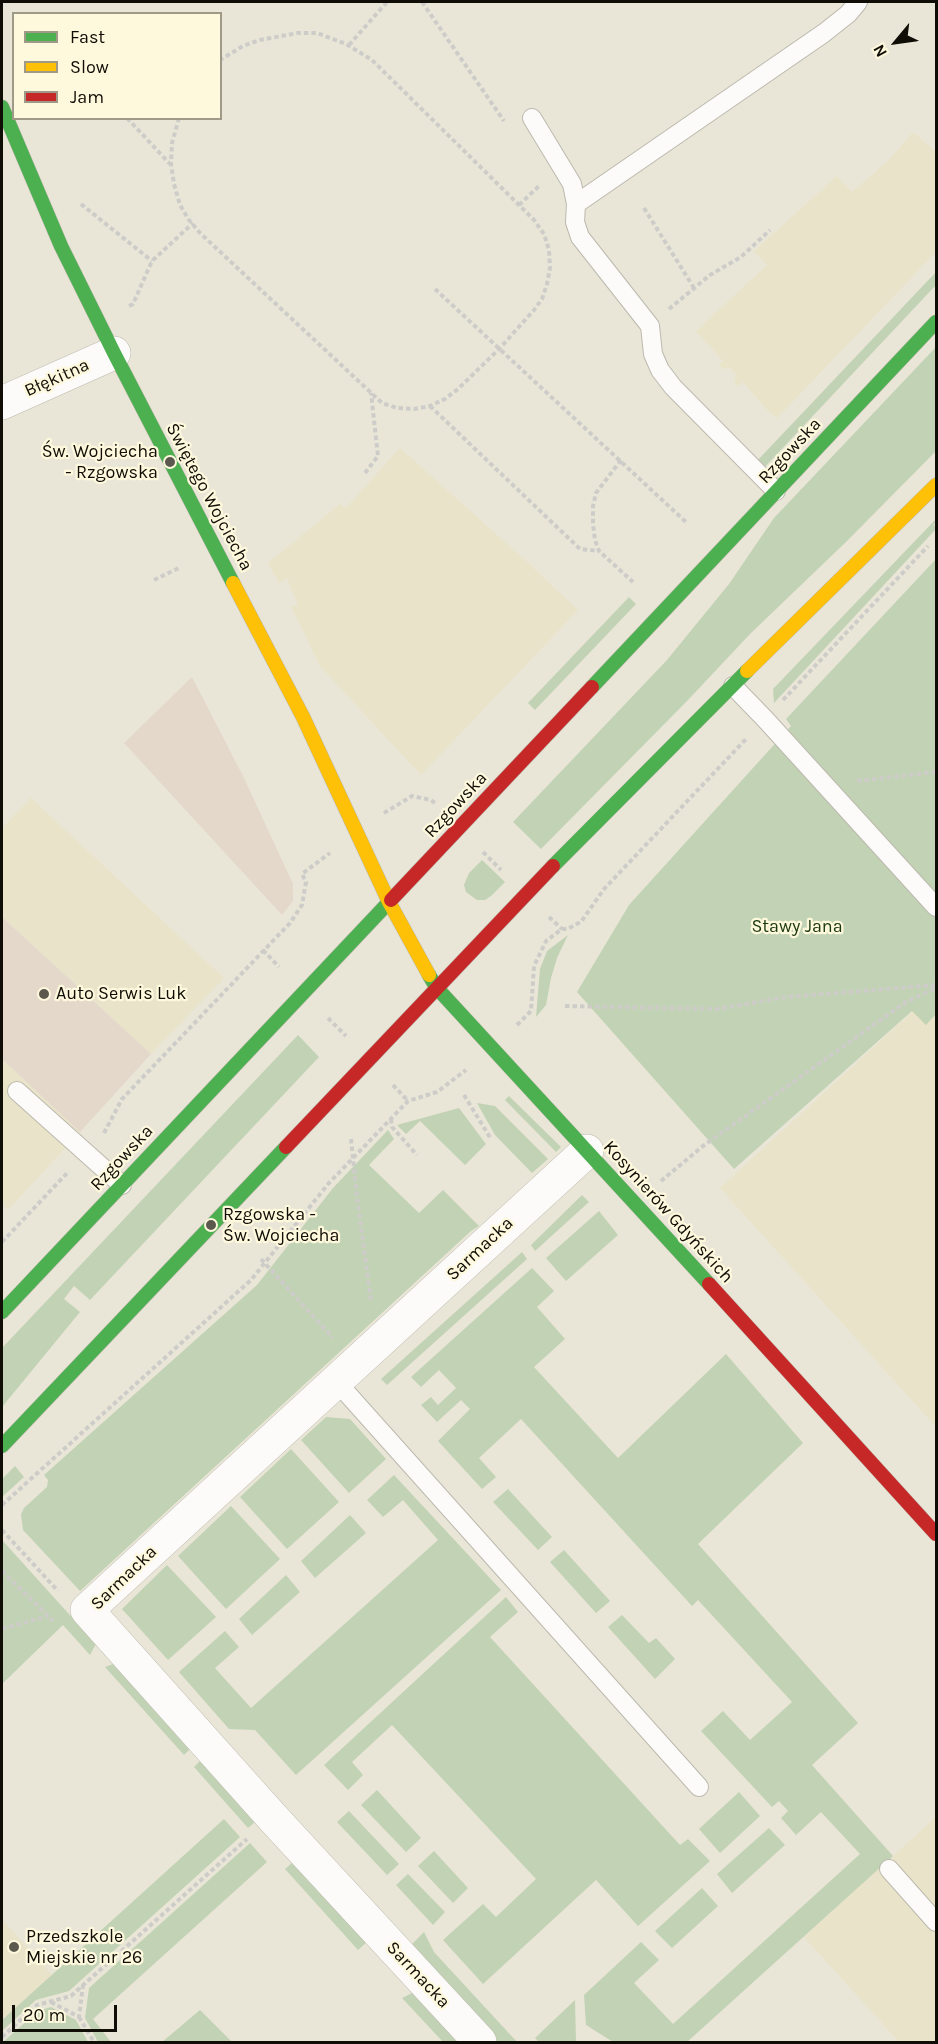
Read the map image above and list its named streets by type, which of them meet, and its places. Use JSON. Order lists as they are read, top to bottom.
{
  "streets": {
    "main road": ["Rzgowska", "Świętego Wojciecha", "Kosynierów Gdyńskich"],
    "street": ["Błękitna", "Sarmacka"]
  },
  "crossings": [
    ["Błękitna", "Świętego Wojciecha"],
    ["Rzgowska", "Świętego Wojciecha"],
    ["Rzgowska", "Kosynierów Gdyńskich"],
    ["Świętego Wojciecha", "Kosynierów Gdyńskich"],
    ["Kosynierów Gdyńskich", "Sarmacka"]
  ],
  "parks": ["Stawy Jana"],
  "places": [
    "Św. Wojciecha - Rzgowska",
    "Auto Serwis Luk",
    "Rzgowska - Św. Wojciecha",
    "Przedszkole Miejskie nr 26"
  ],
  "legend": ["Fast", "Slow", "Jam"],
  "scale_bar": "20 m",
  "north": "bottom left"
}
